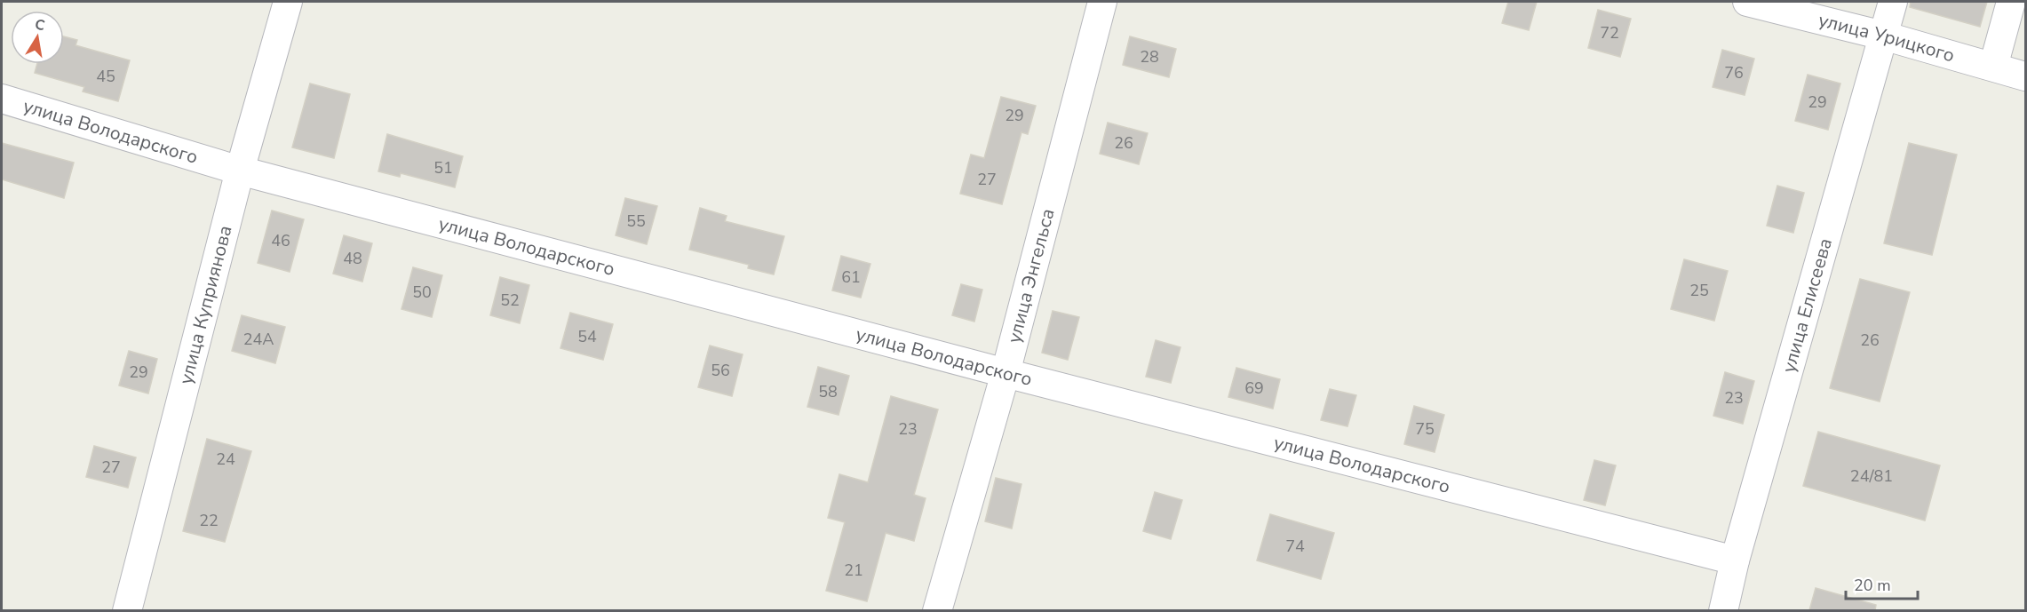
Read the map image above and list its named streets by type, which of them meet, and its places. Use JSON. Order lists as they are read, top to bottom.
{
  "streets": {
    "street": [
      "улица Урицкого",
      "улица Володарского",
      "улица Энгельса",
      "улица Куприянова",
      "улица Елисеева"
    ]
  },
  "crossings": [
    ["улица Урицкого", "улица Елисеева"],
    ["улица Володарского", "улица Энгельса"],
    ["улица Володарского", "улица Куприянова"],
    ["улица Володарского", "улица Елисеева"]
  ],
  "house_numbers": [
    "72",
    "28",
    "76",
    "45",
    "29",
    "29",
    "26",
    "51",
    "27",
    "55",
    "46",
    "48",
    "61",
    "25",
    "50",
    "52",
    "54",
    "24А",
    "26",
    "56",
    "29",
    "69",
    "58",
    "23",
    "23",
    "75",
    "24",
    "27",
    "24/81",
    "22",
    "74",
    "21"
  ],
  "scale_bar": "20 m",
  "north": "top"
}
